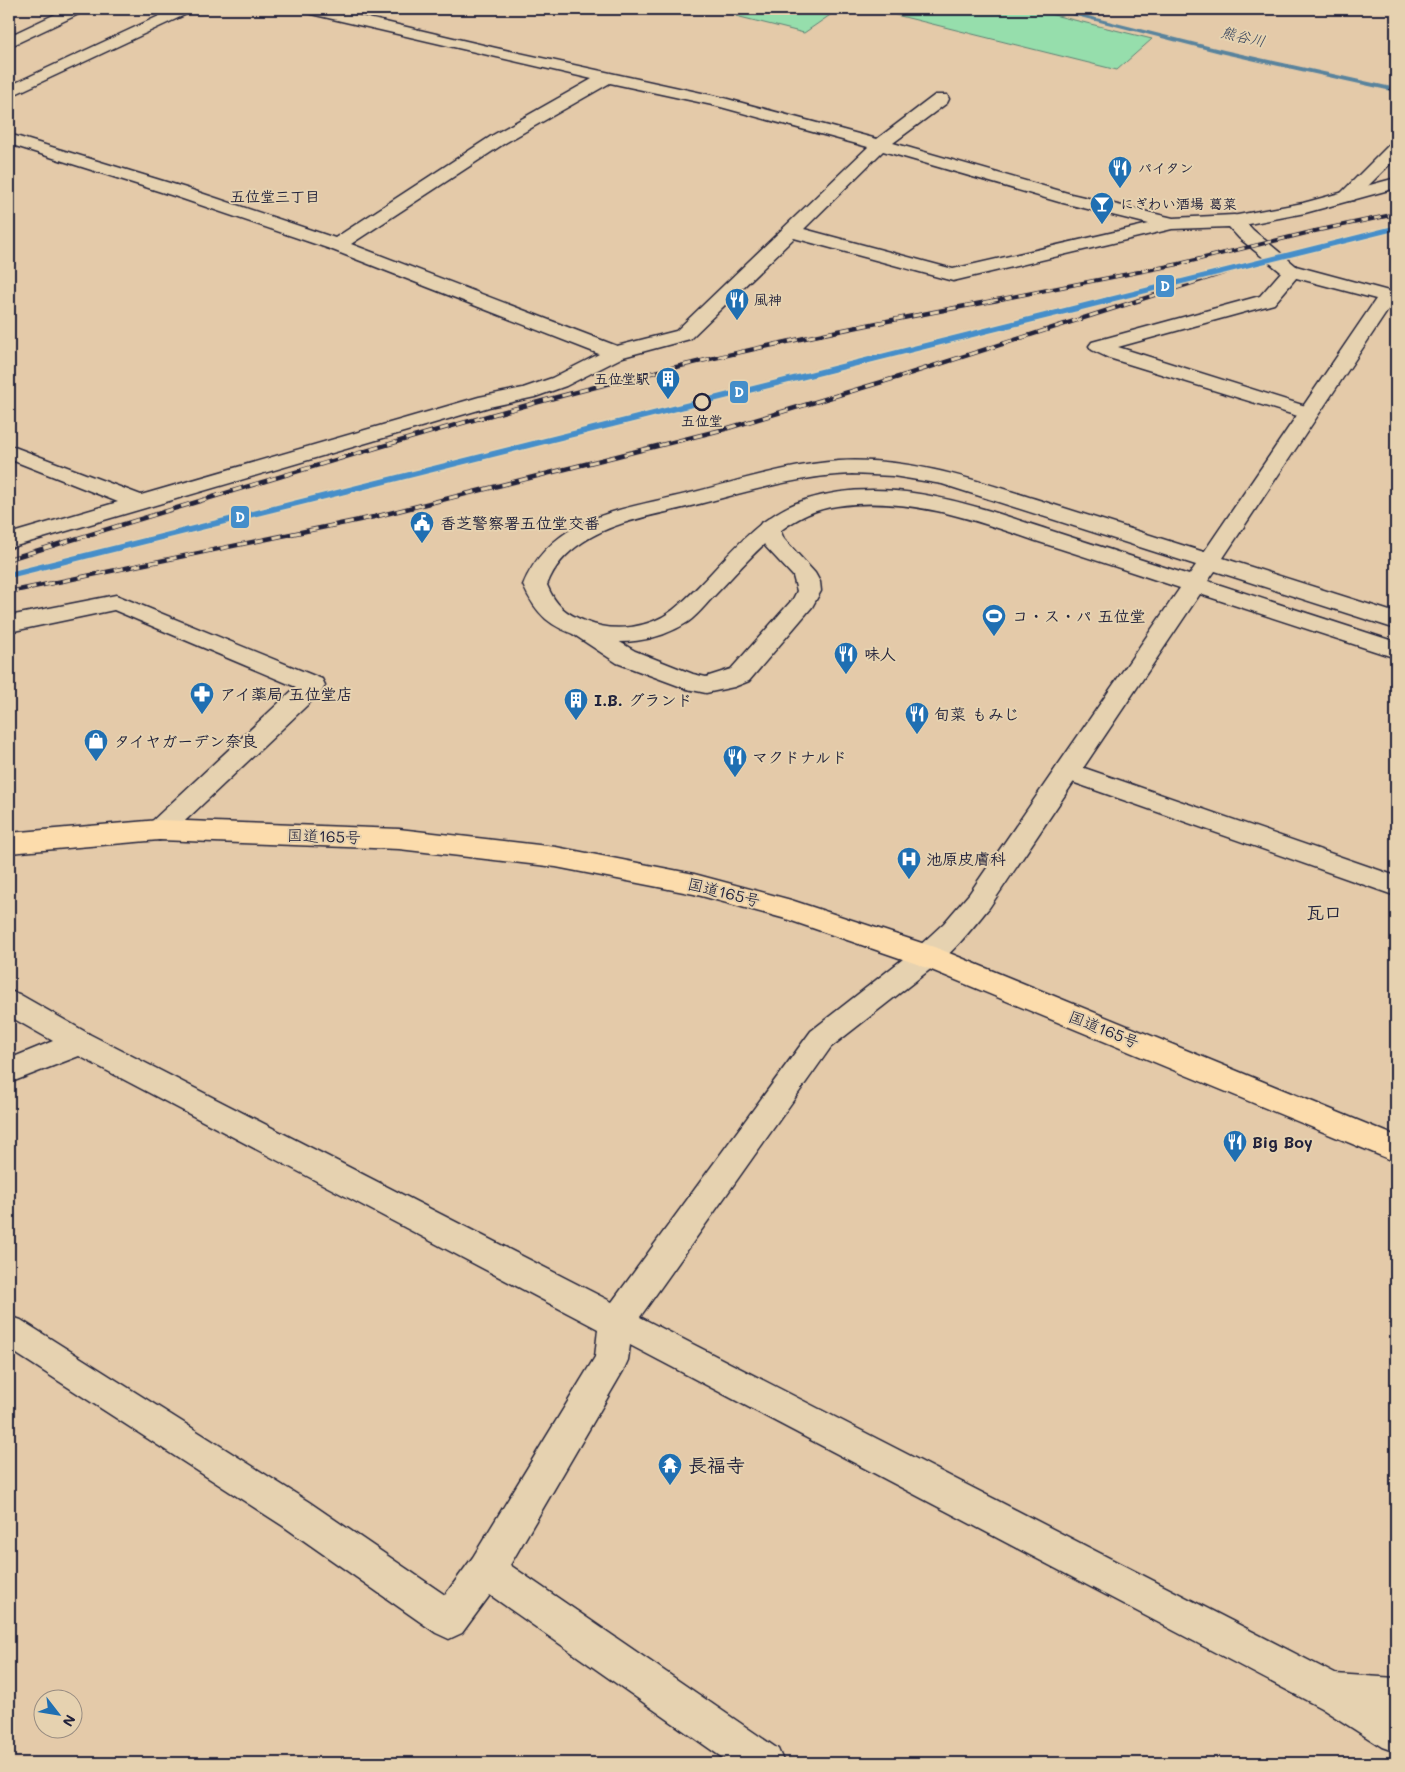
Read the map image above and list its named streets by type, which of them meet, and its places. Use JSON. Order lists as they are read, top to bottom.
{
  "streets": {
    "highway": ["国道165号"]
  },
  "districts": ["五位堂三丁目", "瓦口"],
  "water": ["熊谷川"],
  "places": {
    "restaurant": [
      "パイタン",
      "風神",
      "味人",
      "旬菜 もみじ",
      "マクドナルド",
      "Big Boy"
    ],
    "bar": ["にぎわい酒場 葛菜"],
    "building": ["五位堂駅", "I.B. グランド"],
    "other": ["五位堂"],
    "public building": ["香芝警察署五位堂交番"],
    "sports": ["コ・ス・パ 五位堂"],
    "pharmacy": ["アイ薬局 五位堂店"],
    "shop": ["タイヤガーデン奈良"],
    "hospital": ["池原皮膚科"],
    "temple": ["長福寺"]
  },
  "lines": ["transit line D"],
  "north": "bottom right"
}
